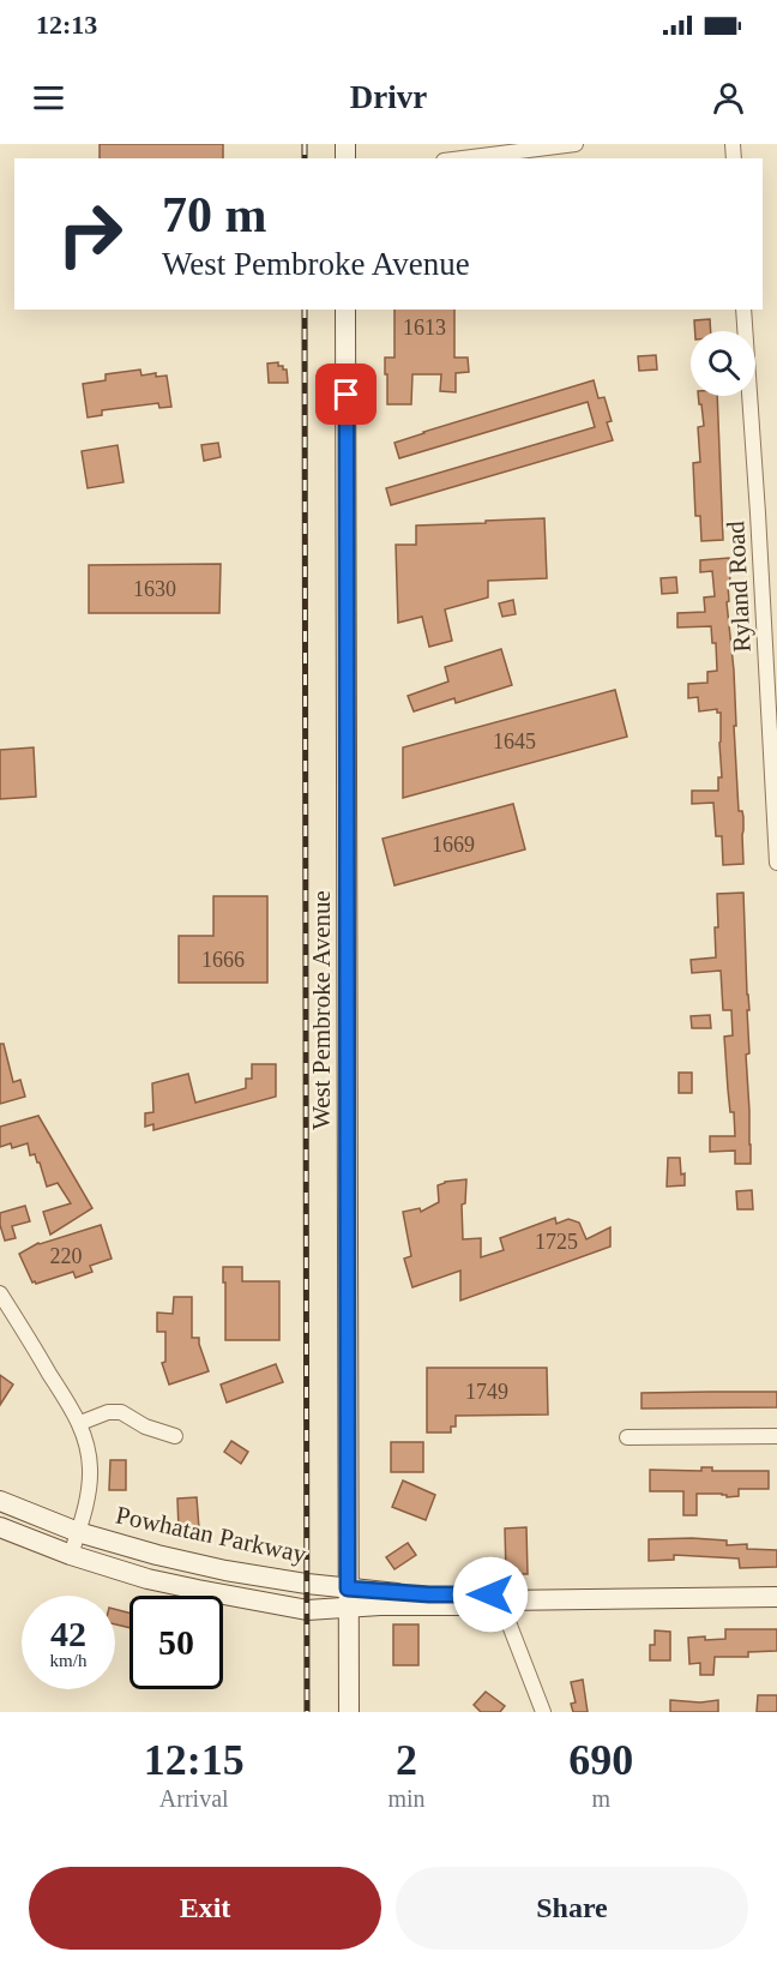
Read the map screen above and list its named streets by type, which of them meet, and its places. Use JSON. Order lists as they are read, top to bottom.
{
  "streets": {
    "main road": ["West Pembroke Avenue", "Powhatan Parkway"],
    "street": ["Ryland Road"]
  },
  "crossings": [
    ["West Pembroke Avenue", "Powhatan Parkway"]
  ],
  "house_numbers": [
    "1613",
    "1630",
    "1645",
    "1669",
    "1666",
    "1725",
    "220",
    "1749"
  ],
  "page": {
    "status": "12:13",
    "header": "Drivr",
    "turn": ["70 m", "West Pembroke Avenue"],
    "speed": "42 km/h",
    "limit": "50",
    "eta": [
      "12:15",
      "Arrival",
      "2",
      "min",
      "690",
      "m"
    ],
    "buttons": ["Exit", "Share"]
  }
}
